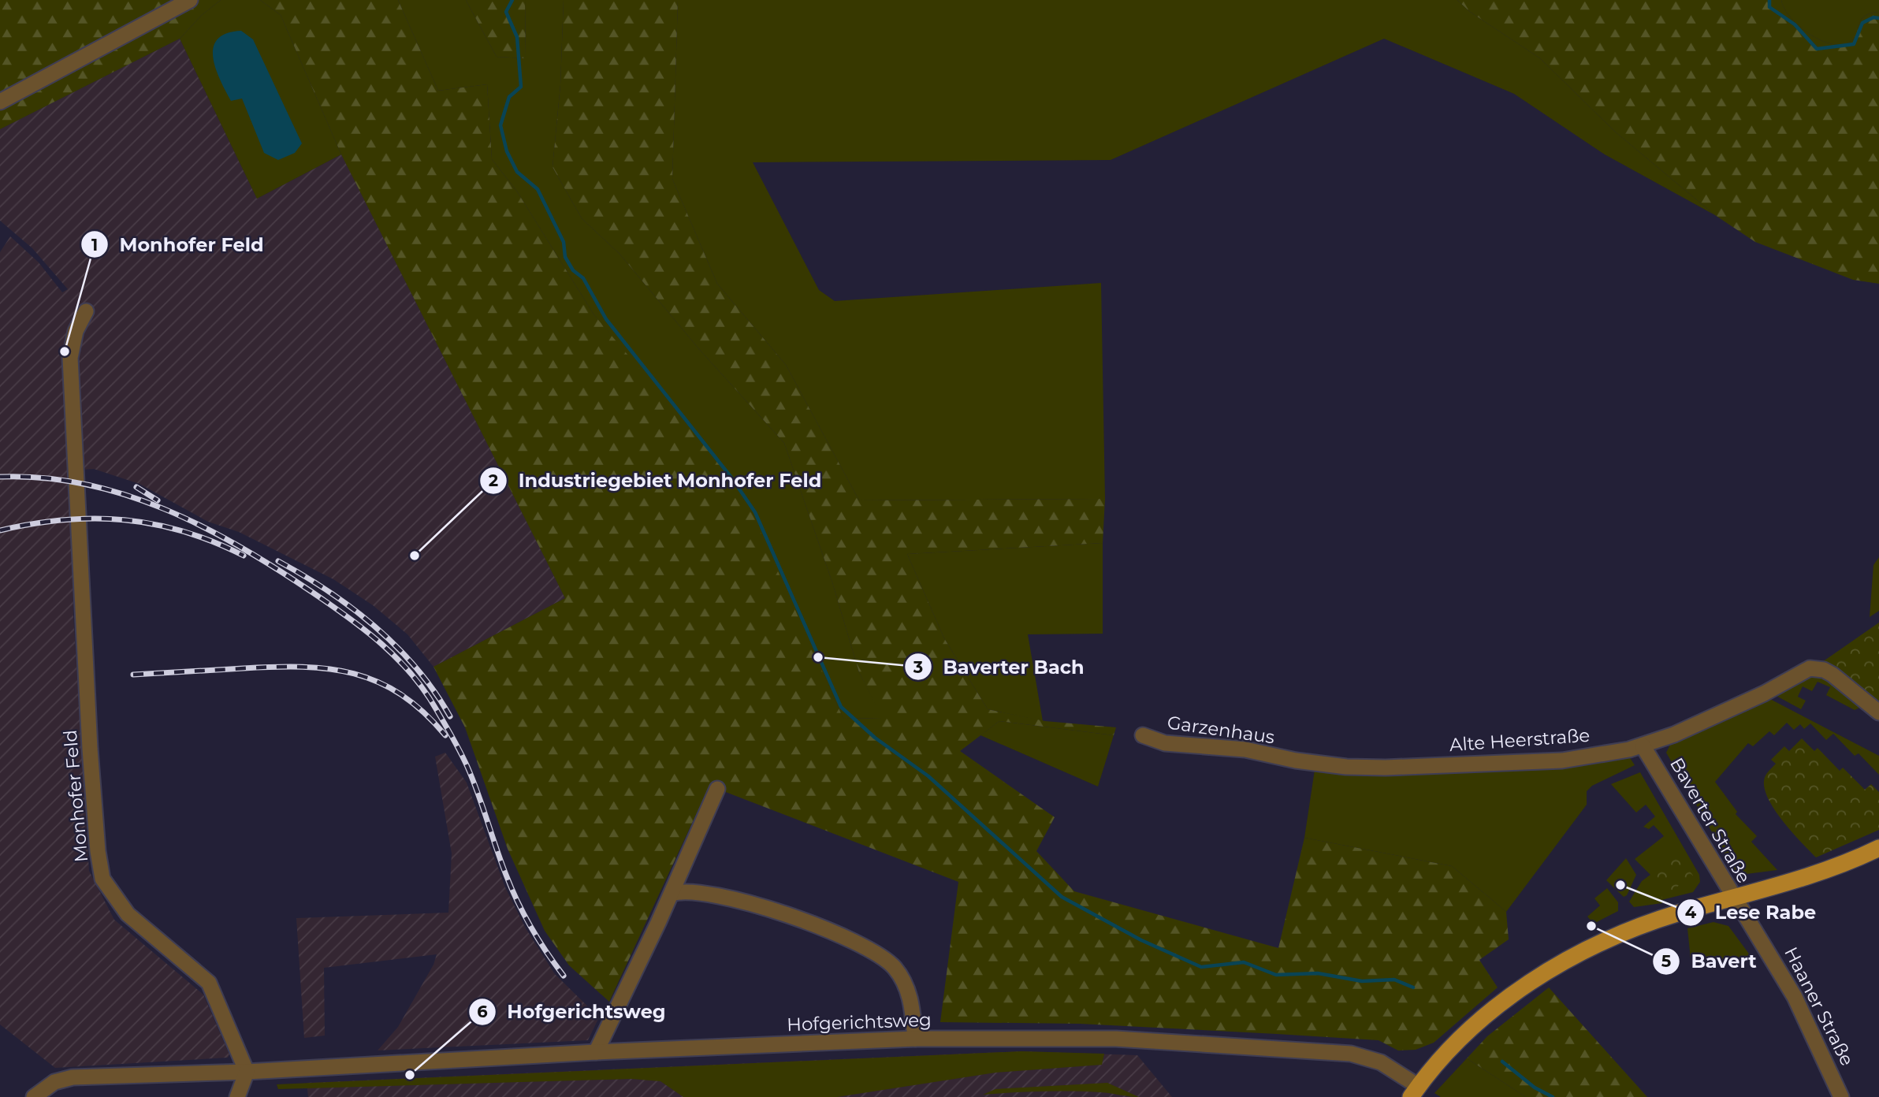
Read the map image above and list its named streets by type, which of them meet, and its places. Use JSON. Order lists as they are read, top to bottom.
{
  "streets": {
    "main road": ["Baverter Straße"],
    "street": [
      "Garzenhaus",
      "Alte Heerstraße",
      "Monhofer Feld",
      "Haaner Straße",
      "Hofgerichtsweg"
    ]
  },
  "crossings": [
    ["Garzenhaus", "Alte Heerstraße"],
    ["Alte Heerstraße", "Baverter Straße"],
    ["Monhofer Feld", "Hofgerichtsweg"],
    ["Baverter Straße", "Haaner Straße"],
    ["Baverter Straße", "Hofgerichtsweg"]
  ],
  "places": [
    "Monhofer Feld",
    "Industriegebiet Monhofer Feld",
    "Baverter Bach",
    "Lese Rabe",
    "Bavert",
    "Hofgerichtsweg"
  ]
}
